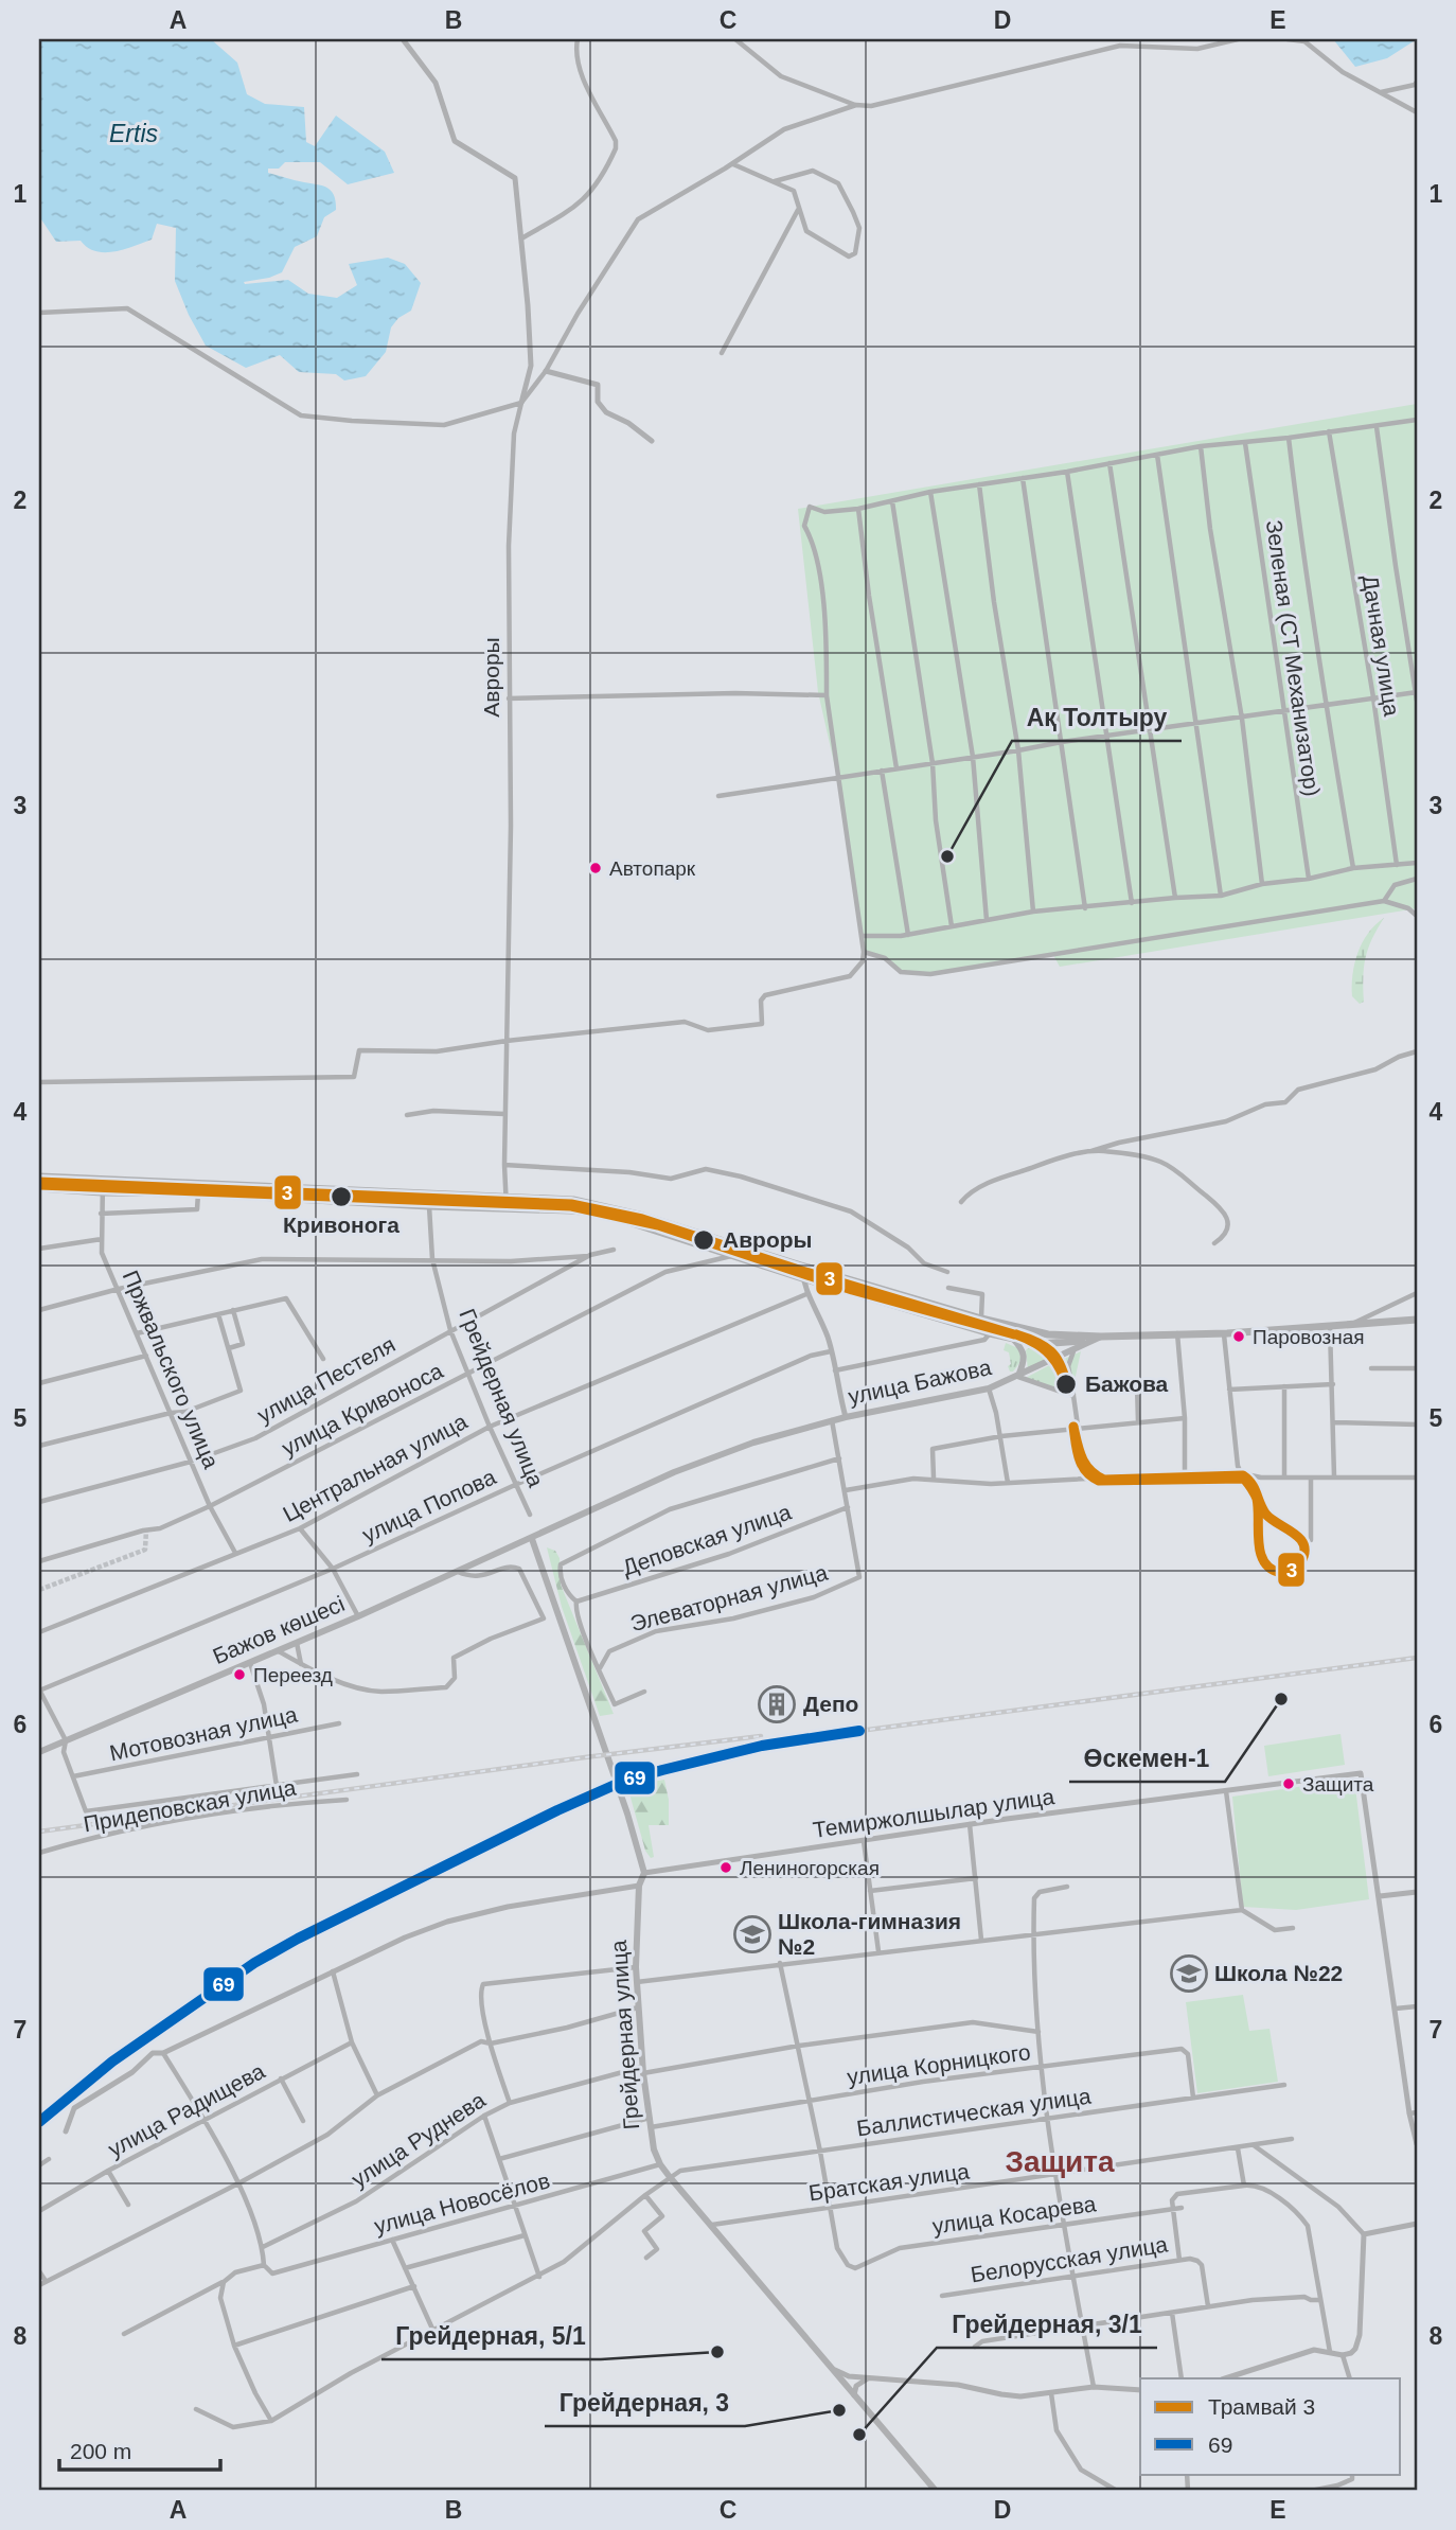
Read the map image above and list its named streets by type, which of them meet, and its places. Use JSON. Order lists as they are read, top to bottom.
{
  "streets": {
    "highway": ["улица Бажова"],
    "main road": ["Грейдерная улица", "Бажов көшесі"],
    "street": [
      "Дачная улица",
      "Зеленая (СТ Механизатор)",
      "Авроры",
      "Пржвальского улица",
      "улица Пестеля",
      "улица Кривоноса",
      "Центральная улица",
      "улица Попова",
      "Деповская улица",
      "Элеваторная улица",
      "Мотовозная улица",
      "Придеповская улица",
      "Темиржолшылар улица",
      "улица Корницкого",
      "улица Радищева",
      "Баллистическая улица",
      "улица Руднева",
      "Братская улица",
      "улица Новосёлов",
      "улица Косарева",
      "Белорусская улица"
    ]
  },
  "crossings": [
    ["Пржвальского улица", "улица Пестеля"],
    ["Пржвальского улица", "улица Кривоноса"],
    ["Пржвальского улица", "Центральная улица"],
    ["улица Пестеля", "Грейдерная улица"],
    ["улица Бажова", "Бажов көшесі"],
    ["Грейдерная улица", "улица Кривоноса"],
    ["Грейдерная улица", "Центральная улица"],
    ["Грейдерная улица", "улица Попова"],
    ["Грейдерная улица", "Темиржолшылар улица"],
    ["Грейдерная улица", "улица Корницкого"],
    ["Грейдерная улица", "Баллистическая улица"],
    ["Грейдерная улица", "улица Руднева"],
    ["Грейдерная улица", "Братская улица"],
    ["Грейдерная улица", "улица Новосёлов"],
    ["Деповская улица", "Элеваторная улица"],
    ["улица Корницкого", "Баллистическая улица"],
    ["Братская улица", "улица Косарева"]
  ],
  "districts": ["Защита"],
  "water": ["Ertis"],
  "places": {
    "other": [
      "Ақ Толтыру",
      "Автопарк",
      "Кривонога",
      "Авроры",
      "Паровозная",
      "Бажова",
      "Переезд",
      "Өскемен-1",
      "Защита",
      "Лениногорская",
      "Грейдерная, 5/1",
      "Грейдерная, 3",
      "Грейдерная, 3/1"
    ],
    "building": ["Депо"],
    "school or university": ["Школа-гимназия №2", "Школа №22"]
  },
  "lines": ["tram line 3", "transit line 69"],
  "legend": ["Трамвай 3", "69"],
  "scale_bar": "200 m",
  "grid": {
    "columns": [
      "A",
      "B",
      "C",
      "D",
      "E"
    ],
    "rows": [
      "1",
      "2",
      "3",
      "4",
      "5",
      "6",
      "7",
      "8"
    ]
  }
}
